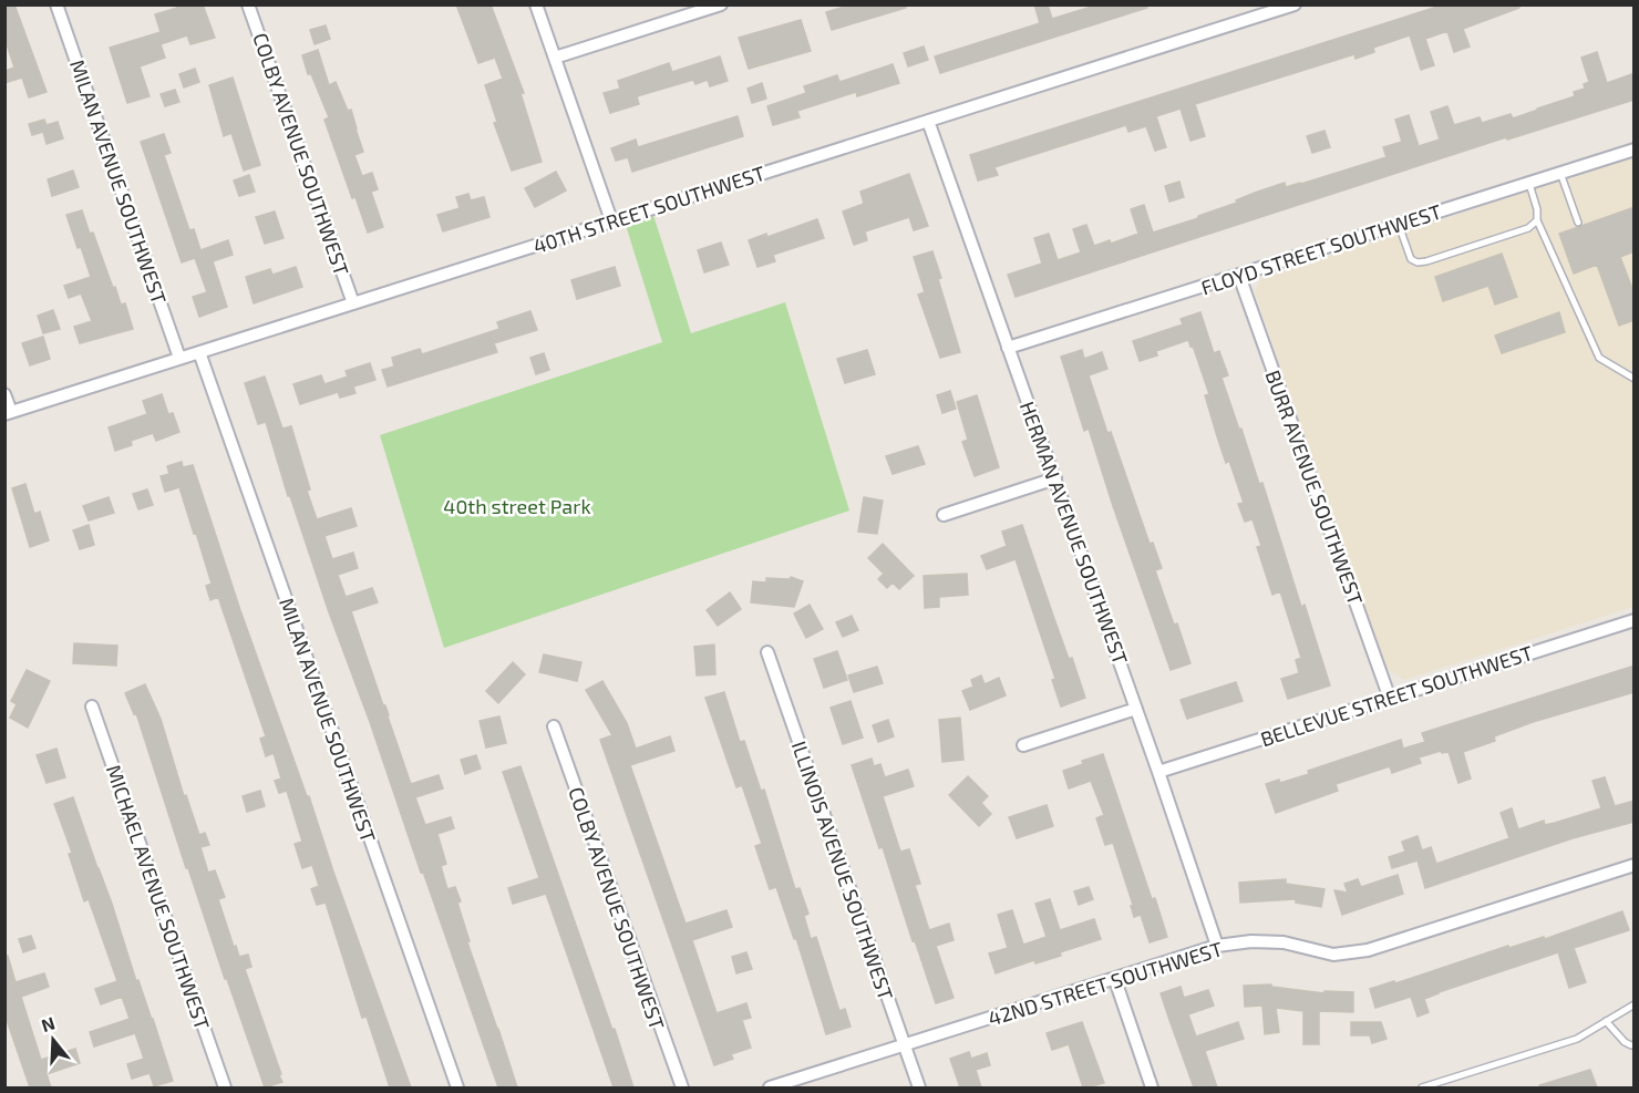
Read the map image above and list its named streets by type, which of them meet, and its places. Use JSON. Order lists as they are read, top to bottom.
{
  "streets": {
    "street": [
      "COLBY AVENUE SOUTHWEST",
      "MILAN AVENUE SOUTHWEST",
      "40TH STREET SOUTHWEST",
      "FLOYD STREET SOUTHWEST",
      "BURR AVENUE SOUTHWEST",
      "HERMAN AVENUE SOUTHWEST",
      "BELLEVUE STREET SOUTHWEST",
      "ILLINOIS AVENUE SOUTHWEST",
      "MICHAEL AVENUE SOUTHWEST",
      "42ND STREET SOUTHWEST"
    ]
  },
  "crossings": [
    ["COLBY AVENUE SOUTHWEST", "40TH STREET SOUTHWEST"],
    ["MILAN AVENUE SOUTHWEST", "40TH STREET SOUTHWEST"],
    ["40TH STREET SOUTHWEST", "HERMAN AVENUE SOUTHWEST"],
    ["FLOYD STREET SOUTHWEST", "BURR AVENUE SOUTHWEST"],
    ["FLOYD STREET SOUTHWEST", "HERMAN AVENUE SOUTHWEST"],
    ["BURR AVENUE SOUTHWEST", "BELLEVUE STREET SOUTHWEST"],
    ["HERMAN AVENUE SOUTHWEST", "BELLEVUE STREET SOUTHWEST"],
    ["HERMAN AVENUE SOUTHWEST", "42ND STREET SOUTHWEST"],
    ["ILLINOIS AVENUE SOUTHWEST", "42ND STREET SOUTHWEST"]
  ],
  "parks": ["40th street Park"],
  "north": "top"
}
